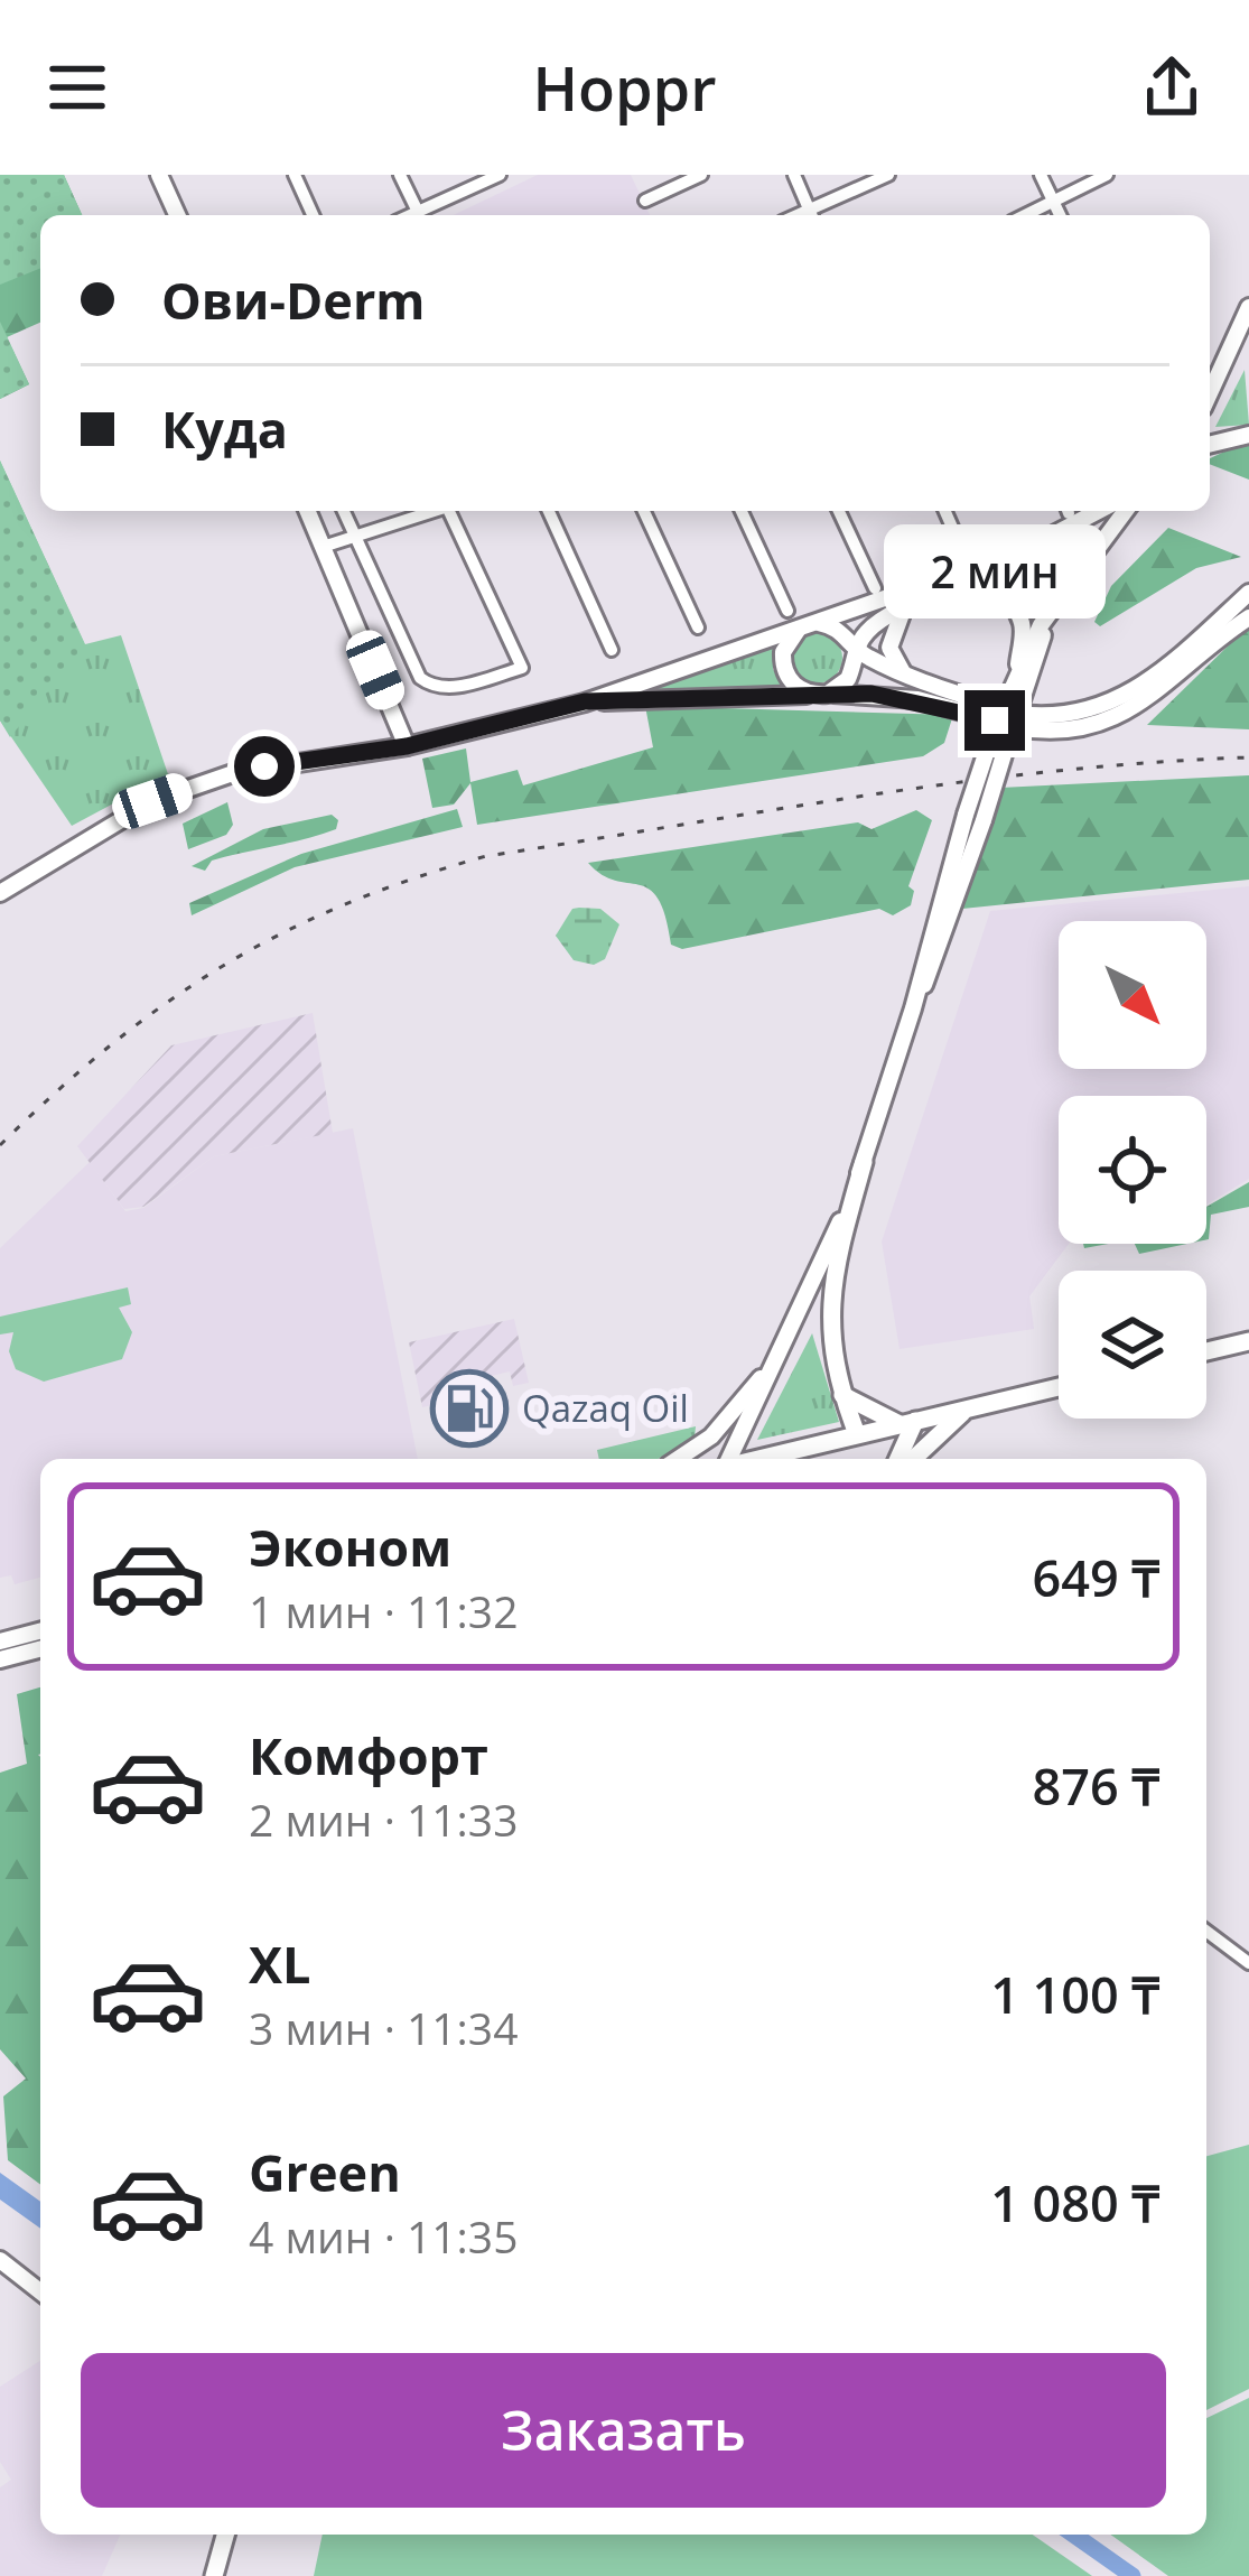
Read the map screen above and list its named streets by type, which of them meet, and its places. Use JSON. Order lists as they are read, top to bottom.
{
  "places": {
    "fuel station": ["Qazaq Oil"]
  },
  "north": "bottom right",
  "page": {
    "header": "Hoppr",
    "banner": ["Ови-Derm", "Куда"],
    "bubble": "2 мин",
    "list": [
      {
        "name": "Эконом",
        "note": "1 мин · 11:32",
        "value": "649 ₸"
      },
      {
        "name": "Комфорт",
        "note": "2 мин · 11:33",
        "value": "876 ₸"
      },
      {
        "name": "XL",
        "note": "3 мин · 11:34",
        "value": "1 100 ₸"
      },
      {
        "name": "Green",
        "note": "4 мин · 11:35",
        "value": "1 080 ₸"
      }
    ],
    "buttons": "Заказать"
  }
}
